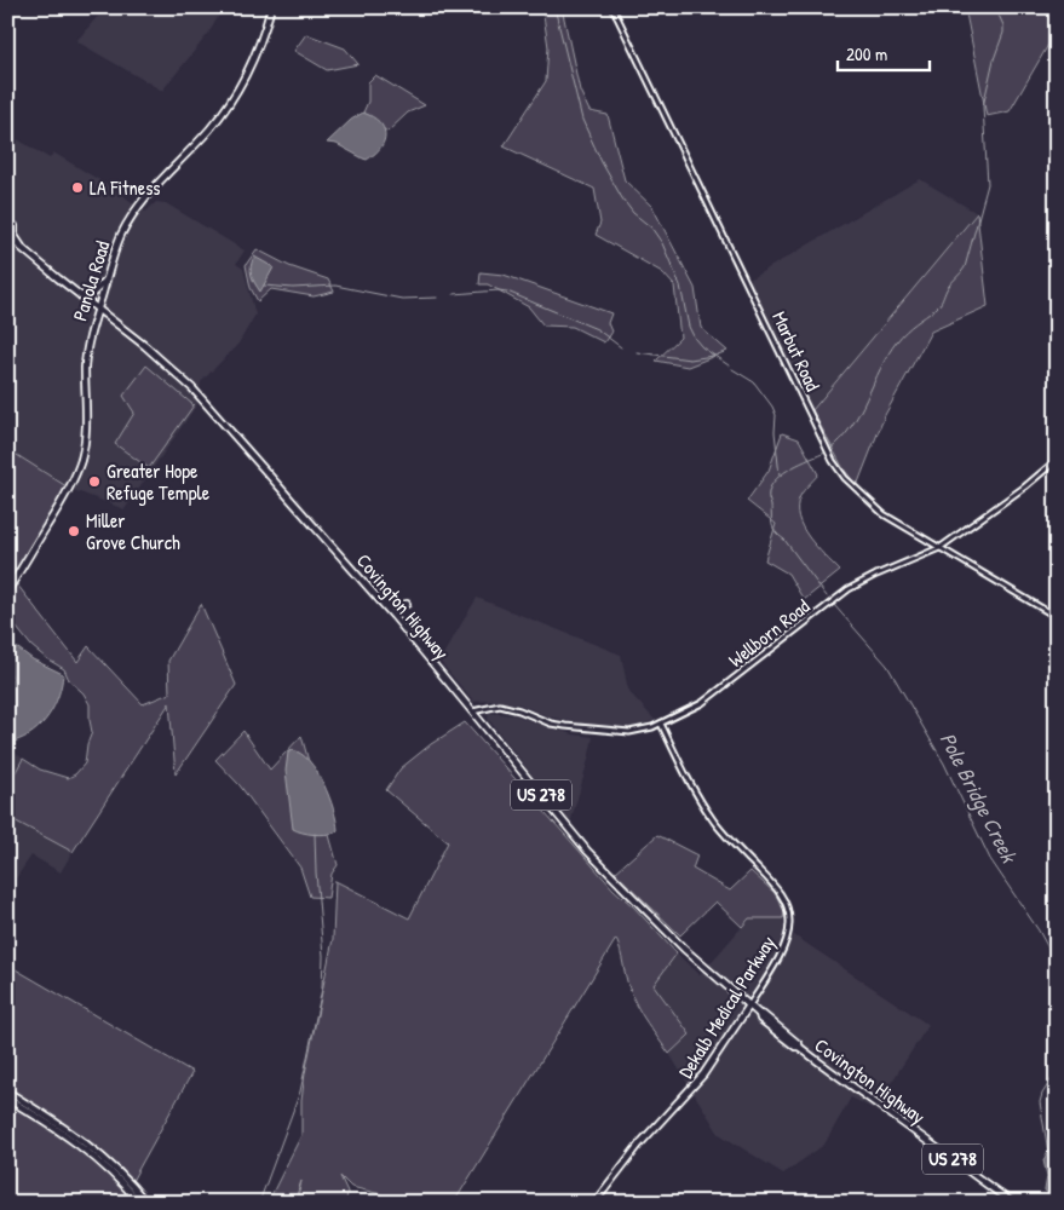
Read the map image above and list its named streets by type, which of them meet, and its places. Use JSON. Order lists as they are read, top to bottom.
{
  "streets": {
    "main road": [
      "Panola Road",
      "Covington Highway",
      "US 278",
      "Dekalb Medical Parkway"
    ],
    "street": ["Marbut Road", "Wellborn Road"]
  },
  "crossings": [
    ["Panola Road", "Covington Highway"],
    ["Marbut Road", "Wellborn Road"],
    ["Covington Highway", "Wellborn Road"],
    ["Covington Highway", "Dekalb Medical Parkway"],
    ["Wellborn Road", "Dekalb Medical Parkway"]
  ],
  "water": ["Pole Bridge Creek"],
  "places": ["LA Fitness", "Greater Hope Refuge Temple", "Miller Grove Church"],
  "scale_bar": "200 m"
}
